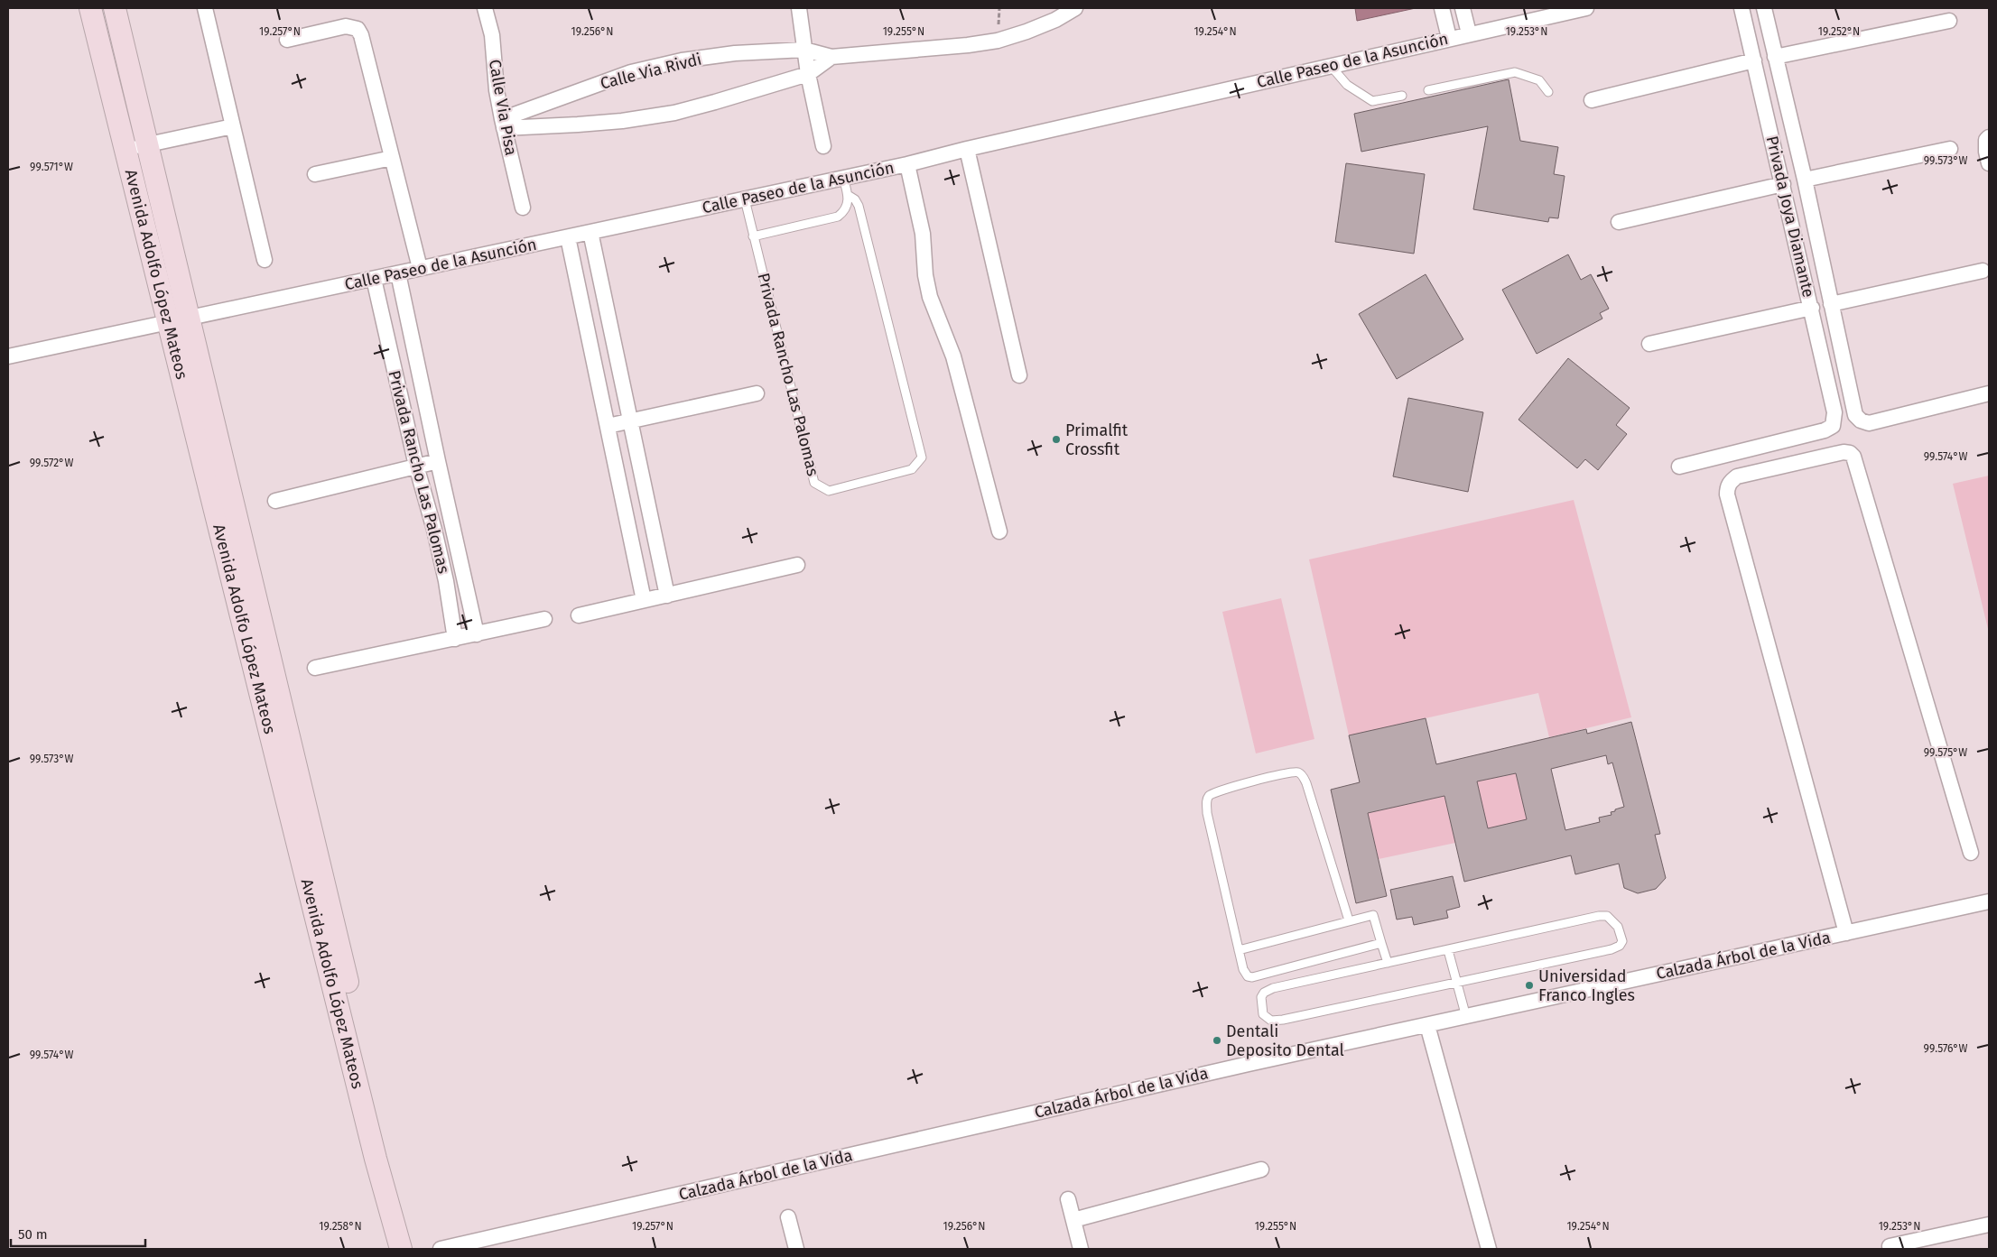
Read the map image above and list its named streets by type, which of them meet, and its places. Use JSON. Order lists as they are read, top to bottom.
{
  "streets": {
    "street": [
      "Calle Paseo de la Asunción",
      "Calle Via Rivdi",
      "Calle Via Pisa",
      "Privada Joya Diamante",
      "Avenida Adolfo López Mateos",
      "Privada Rancho Las Palomas",
      "Calzada Árbol de la Vida"
    ]
  },
  "crossings": [
    ["Calle Paseo de la Asunción", "Avenida Adolfo López Mateos"],
    ["Calle Paseo de la Asunción", "Privada Rancho Las Palomas"],
    ["Calle Via Rivdi", "Calle Via Pisa"]
  ],
  "places": ["Primalfit Crossfit", "Universidad Franco Ingles", "Dentali Deposito Dental"],
  "scale_bar": "50 m",
  "coordinates": [
    "19.257°N",
    "19.256°N",
    "19.255°N",
    "19.254°N",
    "19.253°N",
    "19.252°N",
    "99.573°W",
    "99.571°W",
    "99.574°W",
    "99.572°W",
    "99.575°W",
    "99.576°W",
    "19.258°N"
  ]
}
